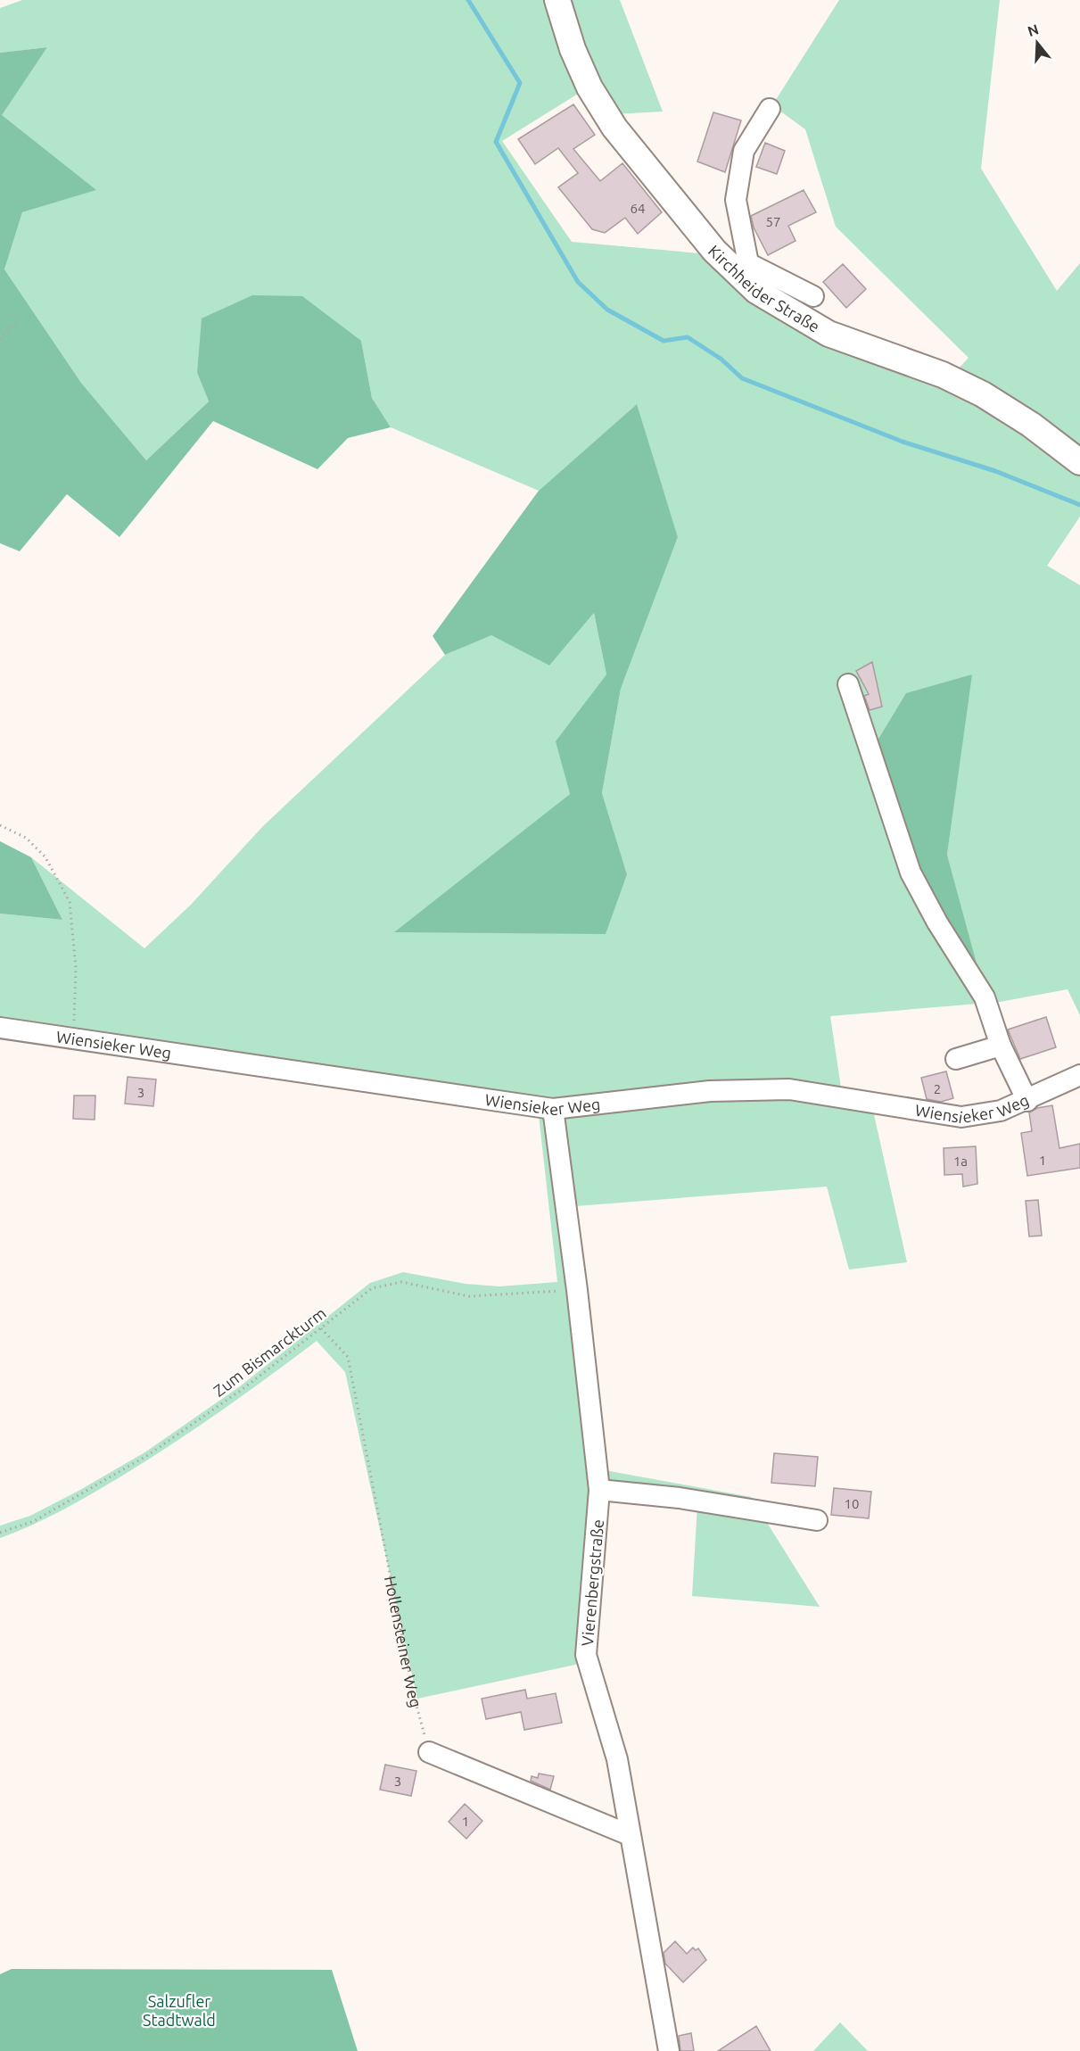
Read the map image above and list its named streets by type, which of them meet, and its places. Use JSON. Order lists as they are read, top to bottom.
{
  "streets": {
    "main road": ["Kirchheider Straße"],
    "street": ["Wiensieker Weg", "Vierenbergstraße"],
    "path": ["Zum Bismarckturm", "Hollensteiner Weg"]
  },
  "crossings": [
    ["Wiensieker Weg", "Vierenbergstraße"],
    ["Zum Bismarckturm", "Vierenbergstraße"],
    ["Zum Bismarckturm", "Hollensteiner Weg"]
  ],
  "parks": ["Salzufler Stadtwald"],
  "house_numbers": [
    "64",
    "57",
    "2",
    "3",
    "1",
    "1a",
    "10",
    "3",
    "1"
  ],
  "north": "top"
}
